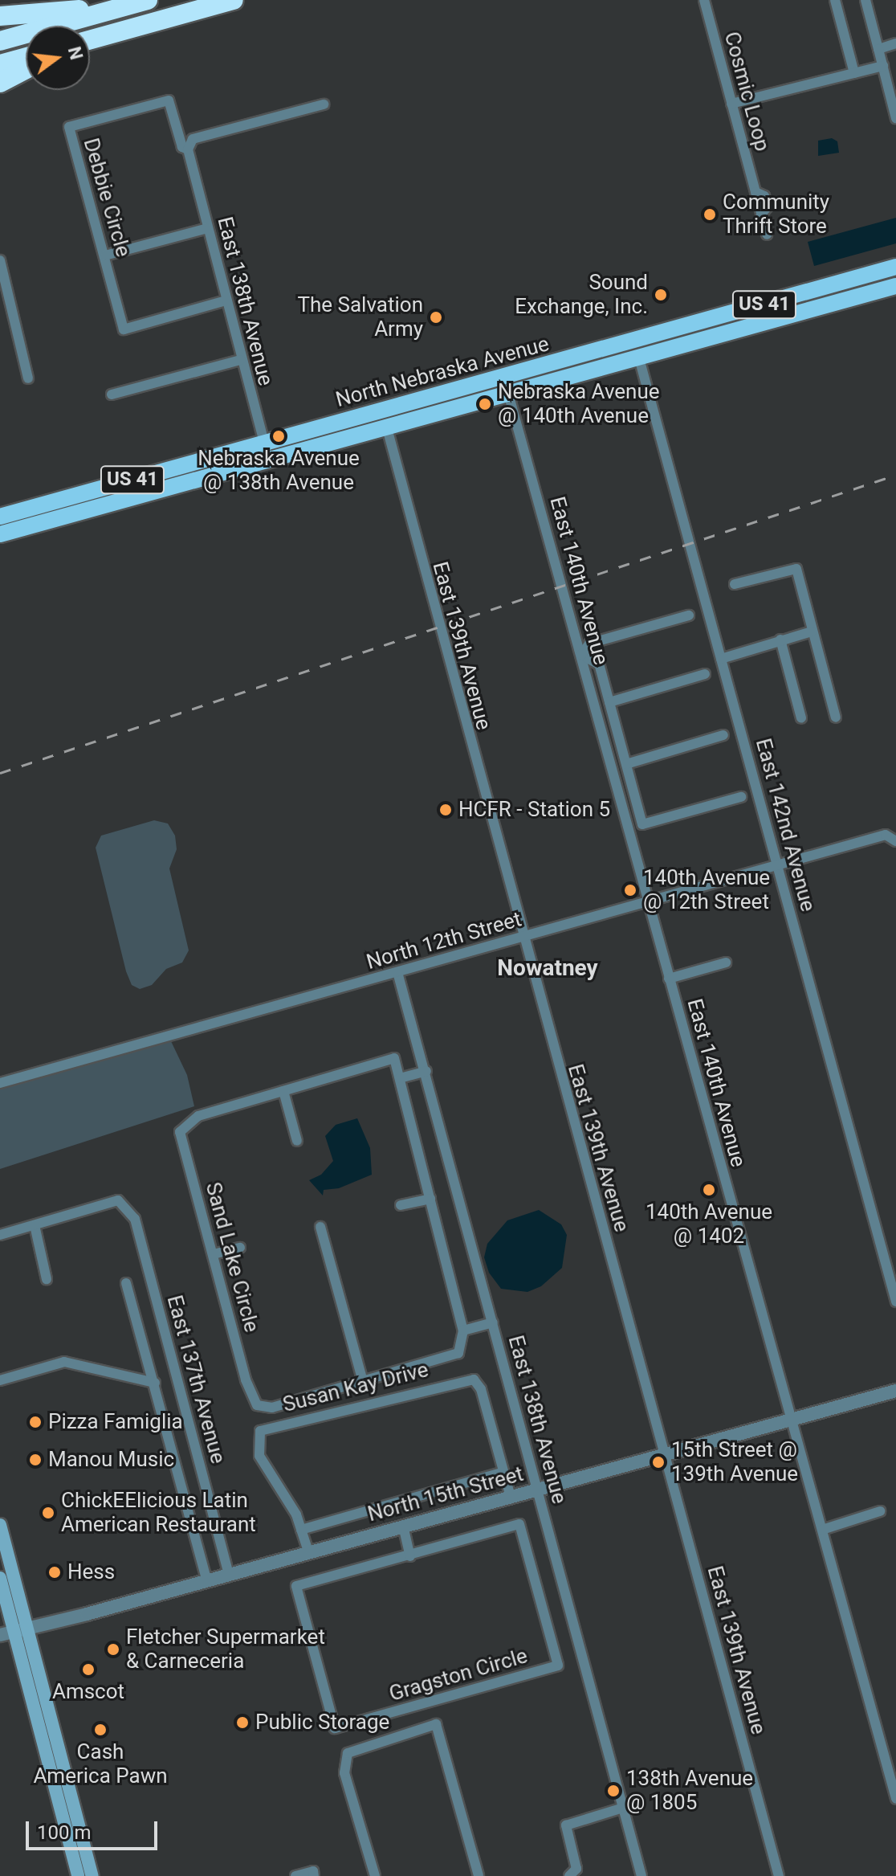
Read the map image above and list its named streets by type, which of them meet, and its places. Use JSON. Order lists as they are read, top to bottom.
{
  "streets": {
    "main road": ["US 41", "North Nebraska Avenue"],
    "street": [
      "Cosmic Loop",
      "Debbie Circle",
      "East 138th Avenue",
      "East 140th Avenue",
      "East 139th Avenue",
      "East 142nd Avenue",
      "North 12th Street",
      "Sand Lake Circle",
      "East 137th Avenue",
      "Susan Kay Drive",
      "North 15th Street",
      "Gragston Circle"
    ]
  },
  "crossings": [
    ["Debbie Circle", "East 138th Avenue"],
    ["East 138th Avenue", "North Nebraska Avenue"],
    ["East 138th Avenue", "North 12th Street"],
    ["East 138th Avenue", "North 15th Street"],
    ["North Nebraska Avenue", "East 140th Avenue"],
    ["North Nebraska Avenue", "East 139th Avenue"],
    ["North Nebraska Avenue", "East 142nd Avenue"],
    ["East 140th Avenue", "North 12th Street"],
    ["East 140th Avenue", "North 15th Street"],
    ["East 139th Avenue", "North 12th Street"],
    ["East 139th Avenue", "North 15th Street"],
    ["East 142nd Avenue", "North 12th Street"],
    ["East 137th Avenue", "North 15th Street"],
    ["Susan Kay Drive", "North 15th Street"]
  ],
  "districts": ["Nowatney"],
  "places": [
    "Community Thrift Store",
    "Sound Exchange, Inc.",
    "The Salvation Army",
    "Nebraska Avenue @ 140th Avenue",
    "Nebraska Avenue @ 138th Avenue",
    "HCFR - Station 5",
    "140th Avenue @ 12th Street",
    "140th Avenue @ 1402",
    "Pizza Famiglia",
    "Manou Music",
    "15th Street @ 139th Avenue",
    "ChickEElicious Latin American Restaurant",
    "Hess",
    "Fletcher Supermarket & Carneceria",
    "Amscot",
    "Public Storage",
    "Cash America Pawn",
    "138th Avenue @ 1805"
  ],
  "scale_bar": "100 m",
  "north": "right"
}
